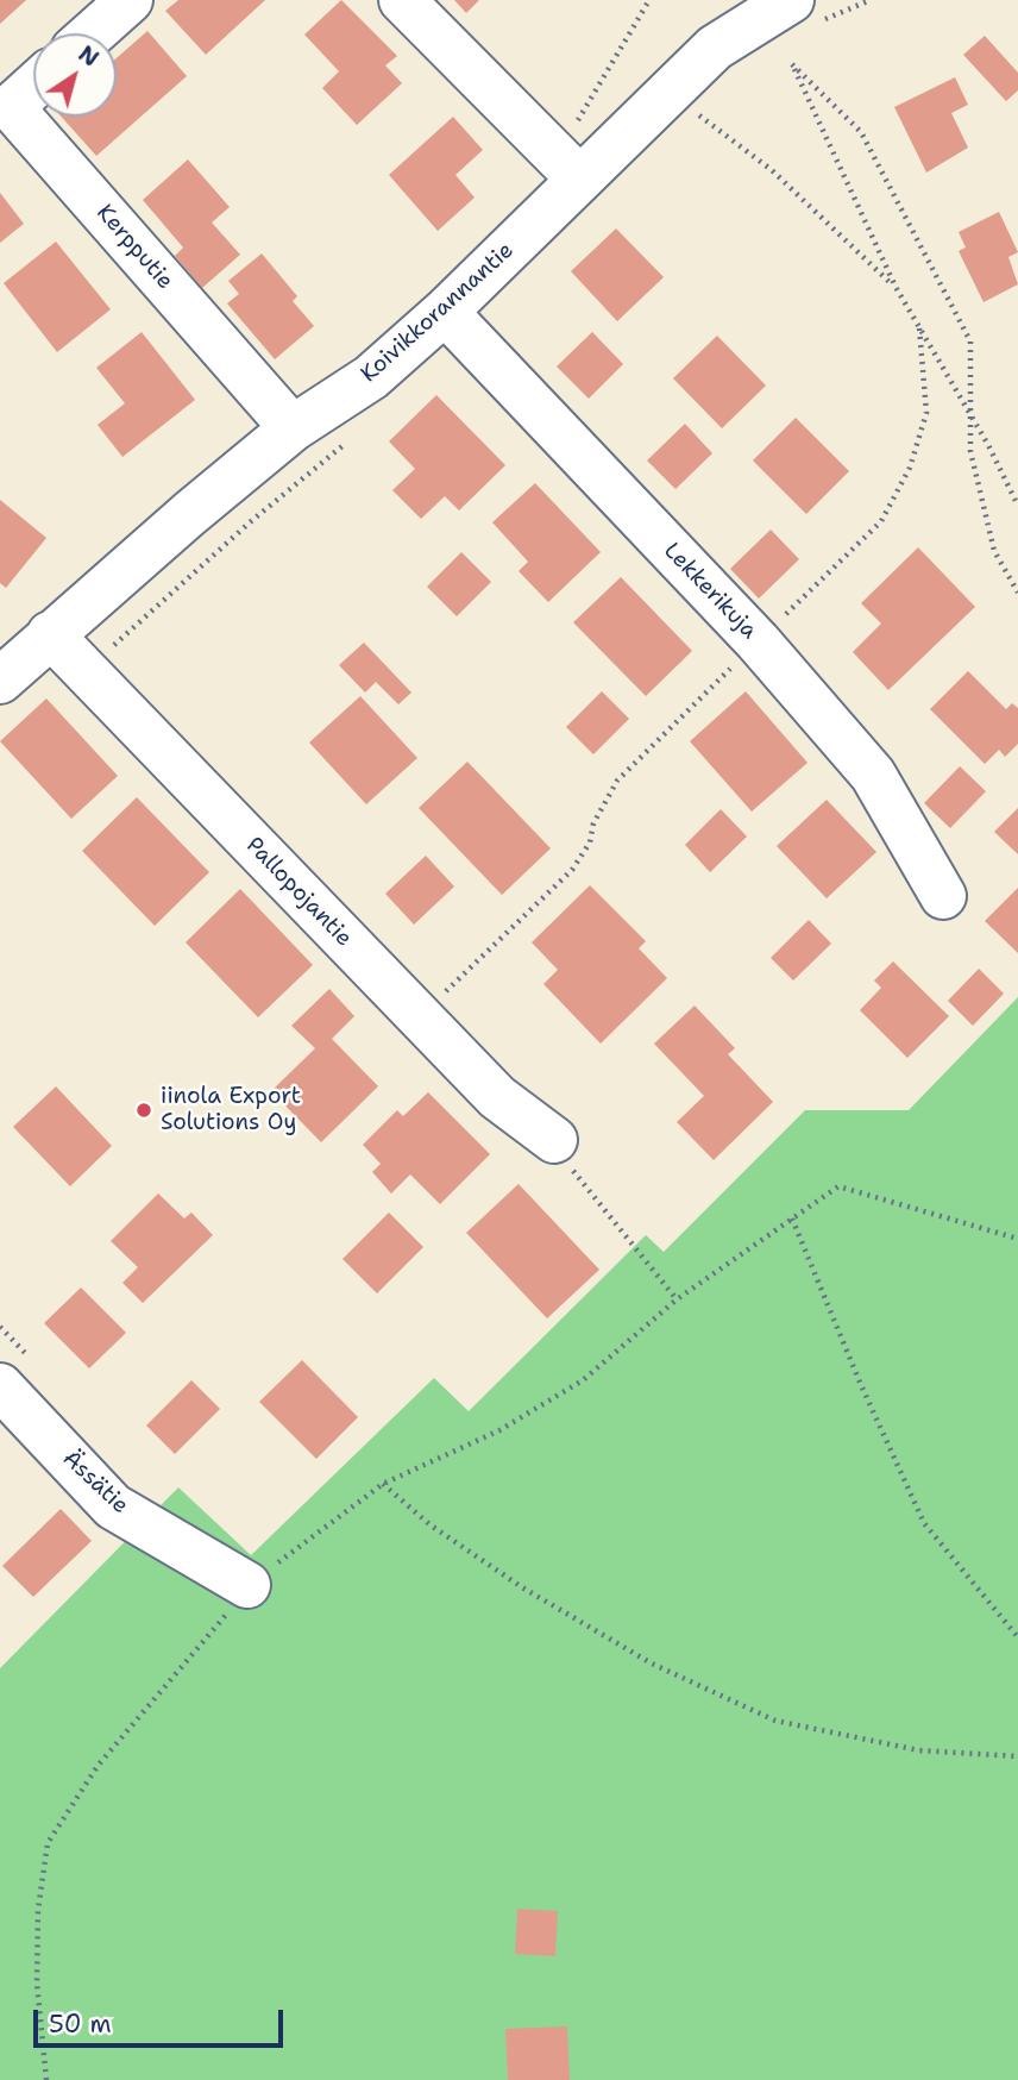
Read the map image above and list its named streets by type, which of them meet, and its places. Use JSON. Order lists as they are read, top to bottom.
{
  "streets": {
    "street": [
      "Kerpputie",
      "Koivikkorannantie",
      "Lekkerikuja",
      "Pallopojantie",
      "Ässätie"
    ]
  },
  "crossings": [
    ["Kerpputie", "Koivikkorannantie"],
    ["Koivikkorannantie", "Lekkerikuja"],
    ["Koivikkorannantie", "Pallopojantie"]
  ],
  "places": ["iinola Export Solutions Oy"],
  "scale_bar": "50 m",
  "north": "top right"
}
